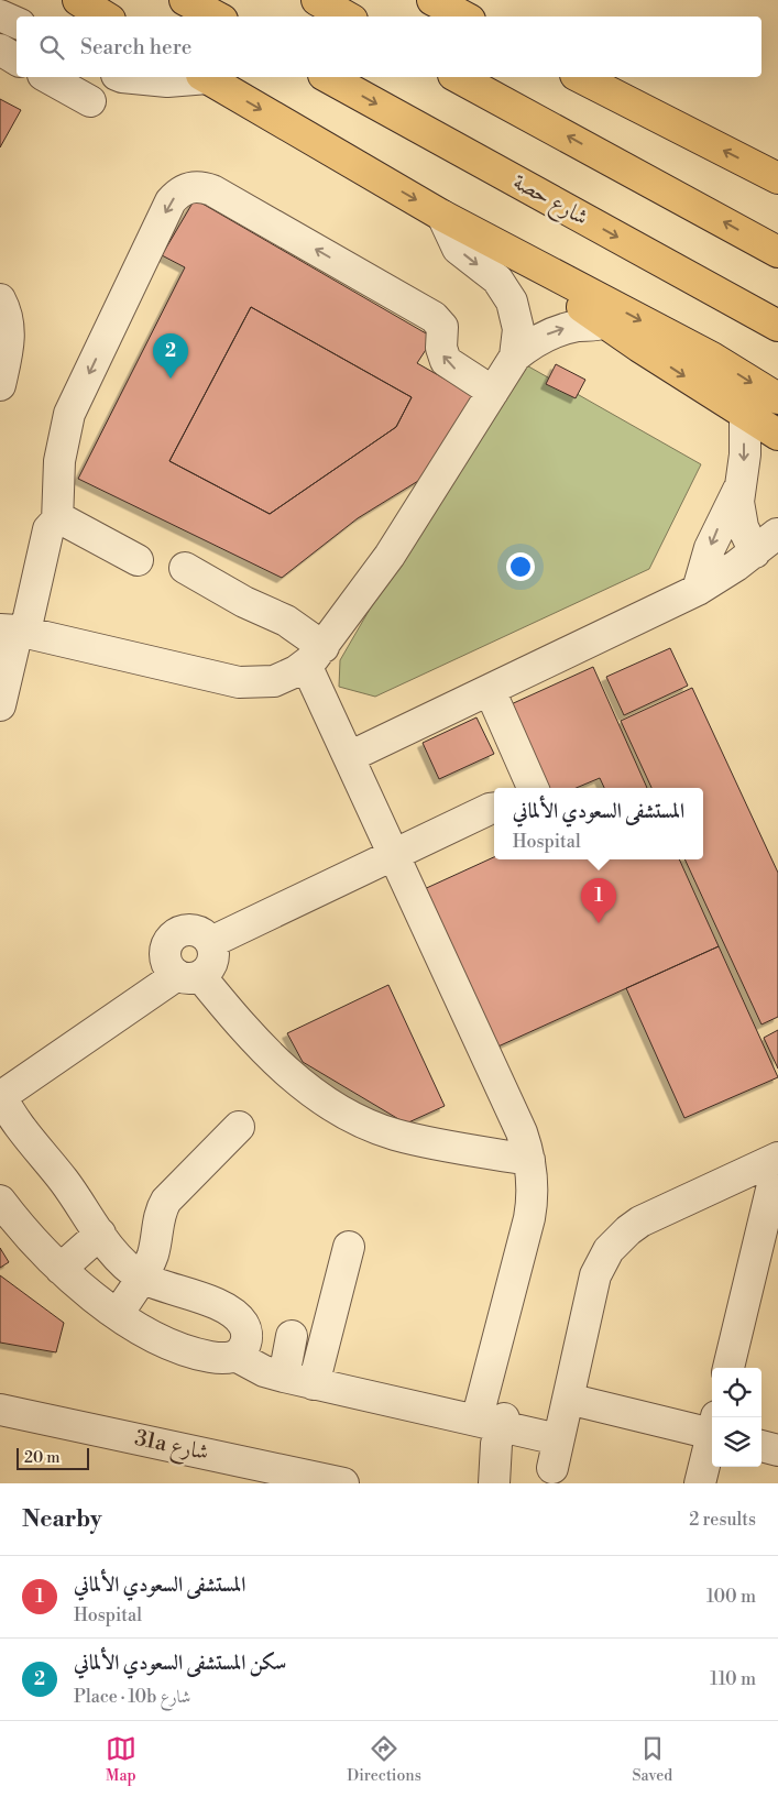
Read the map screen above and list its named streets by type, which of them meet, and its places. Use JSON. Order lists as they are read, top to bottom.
{
  "streets": {
    "main road": ["شارع حصة"],
    "street": ["31a شارع"]
  },
  "scale_bar": "20 m",
  "page": {
    "search": "Search here",
    "pins": ["2", "1"],
    "popup": ["المستشفى السعودي الألماني", "Hospital"],
    "scale": "20 m",
    "heading": ["Nearby", "2 results"],
    "list": [
      {
        "mark": "1",
        "name": "المستشفى السعودي الألماني",
        "note": "Hospital",
        "value": "100 m"
      },
      {
        "mark": "2",
        "name": "سكن المستشفى السعودي الألماني",
        "note": "Place · 10b شارع",
        "value": "110 m"
      }
    ],
    "nav": ["Map", "Directions", "Saved"]
  }
}
